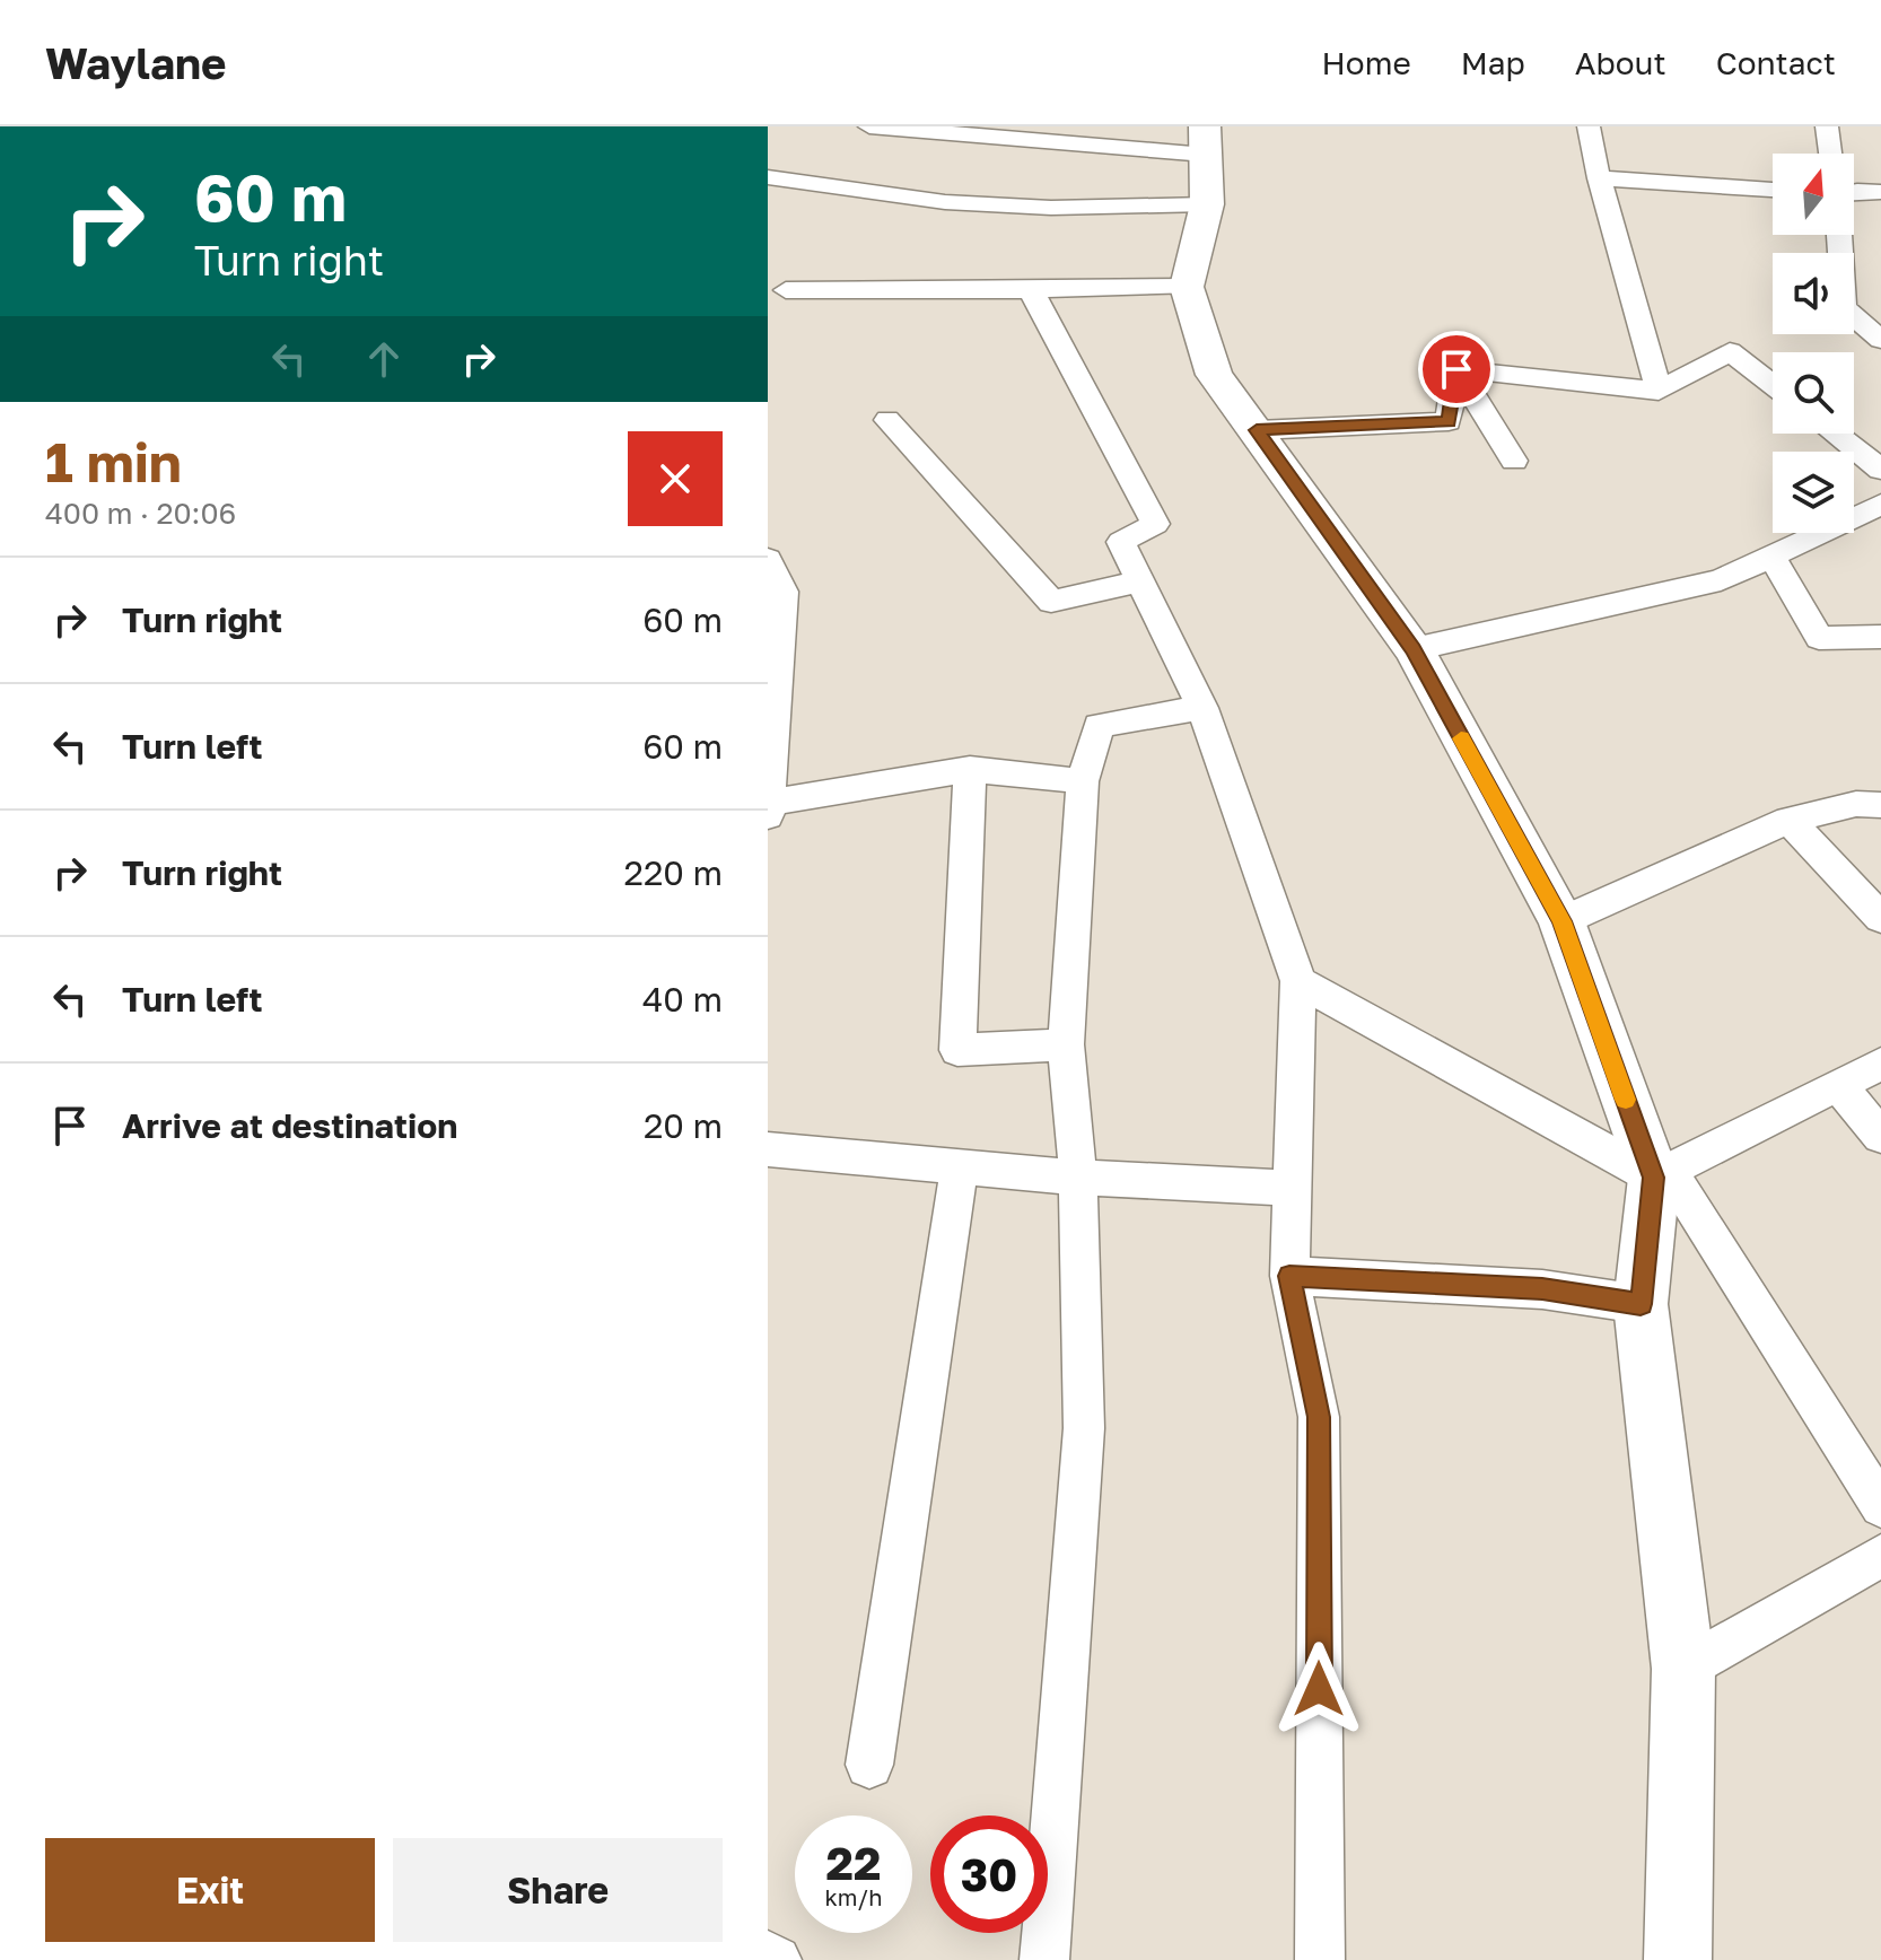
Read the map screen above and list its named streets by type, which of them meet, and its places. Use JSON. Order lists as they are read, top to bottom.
{
  "north": "top",
  "page": {
    "header": "Waylane",
    "nav": [
      "Home",
      "Map",
      "About",
      "Contact"
    ],
    "turn": ["60 m", "Turn right"],
    "heading": ["1 min", "400 m · 20:06"],
    "list": [
      {
        "name": "Turn right",
        "value": "60 m"
      },
      {
        "name": "Turn left",
        "value": "60 m"
      },
      {
        "name": "Turn right",
        "value": "220 m"
      },
      {
        "name": "Turn left",
        "value": "40 m"
      },
      {
        "name": "Arrive at destination",
        "value": "20 m"
      }
    ],
    "speed": "22 km/h",
    "limit": "30",
    "buttons": ["Exit", "Share"]
  }
}
